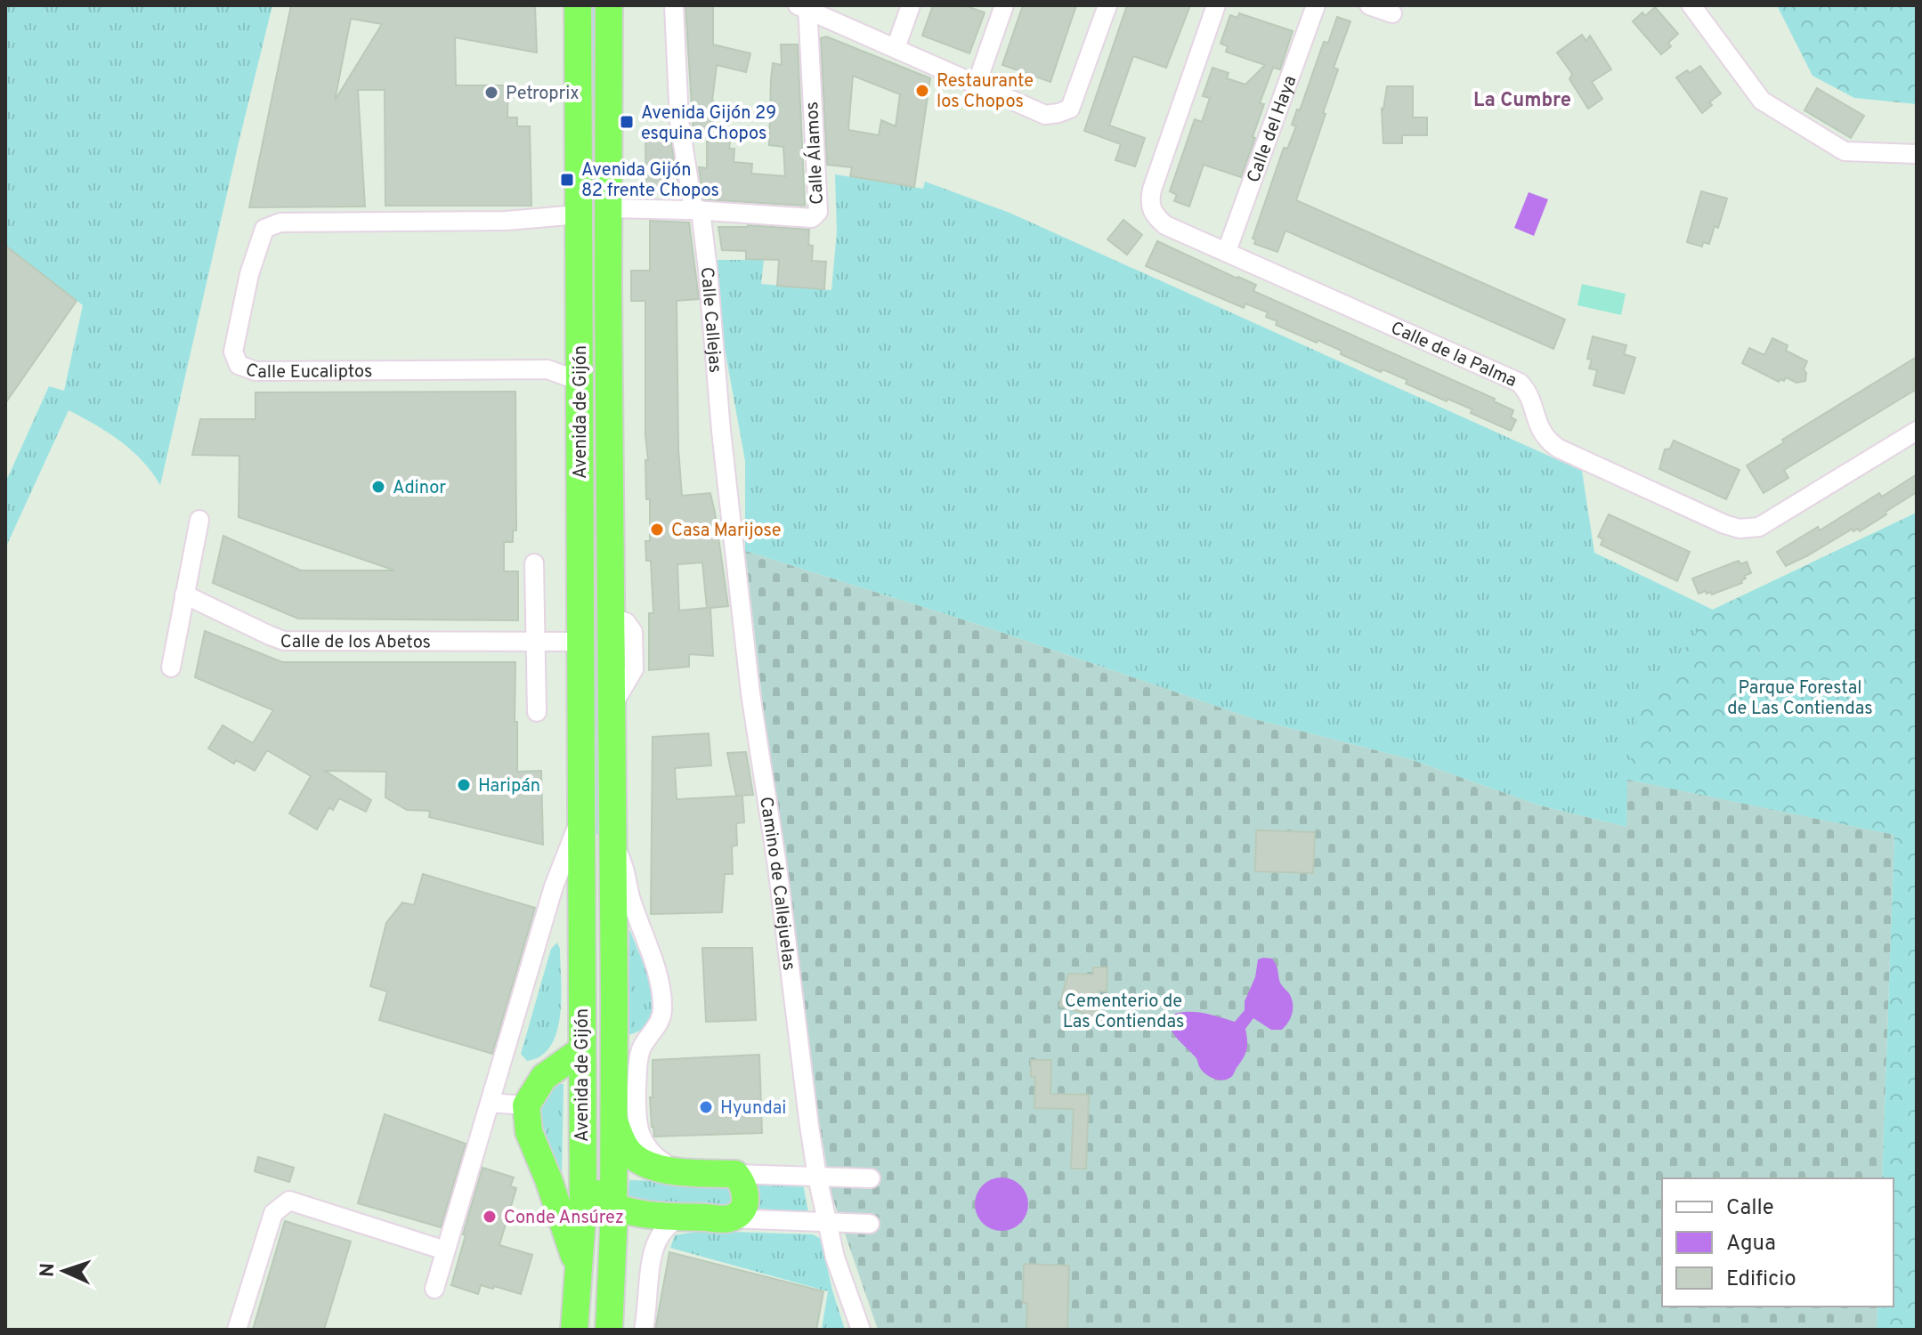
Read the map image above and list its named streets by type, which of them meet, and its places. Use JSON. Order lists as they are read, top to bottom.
{
  "streets": {
    "highway": ["Avenida de Gijón"],
    "street": [
      "Calle del Haya",
      "Calle Álamos",
      "Calle Callejas",
      "Calle de la Palma",
      "Calle Eucaliptos",
      "Calle de los Abetos",
      "Camino de Callejuelas"
    ]
  },
  "crossings": [
    ["Calle del Haya", "Calle de la Palma"],
    ["Calle Álamos", "Calle Callejas"],
    ["Calle Álamos", "Avenida de Gijón"],
    ["Calle Callejas", "Camino de Callejuelas"],
    ["Calle Eucaliptos", "Avenida de Gijón"],
    ["Avenida de Gijón", "Calle de los Abetos"]
  ],
  "districts": ["La Cumbre"],
  "parks": ["Parque Forestal de Las Contiendas", "Cementerio de Las Contiendas"],
  "places": {
    "other": [
      "Restaurante los Chopos",
      "Petroprix",
      "Adinor",
      "Casa Marijose",
      "Haripán",
      "Hyundai",
      "Conde Ansúrez"
    ],
    "transit": ["Avenida Gijón 29 esquina Chopos", "Avenida Gijón 82 frente Chopos"]
  },
  "legend": ["Calle", "Agua", "Edificio"],
  "north": "left"
}
